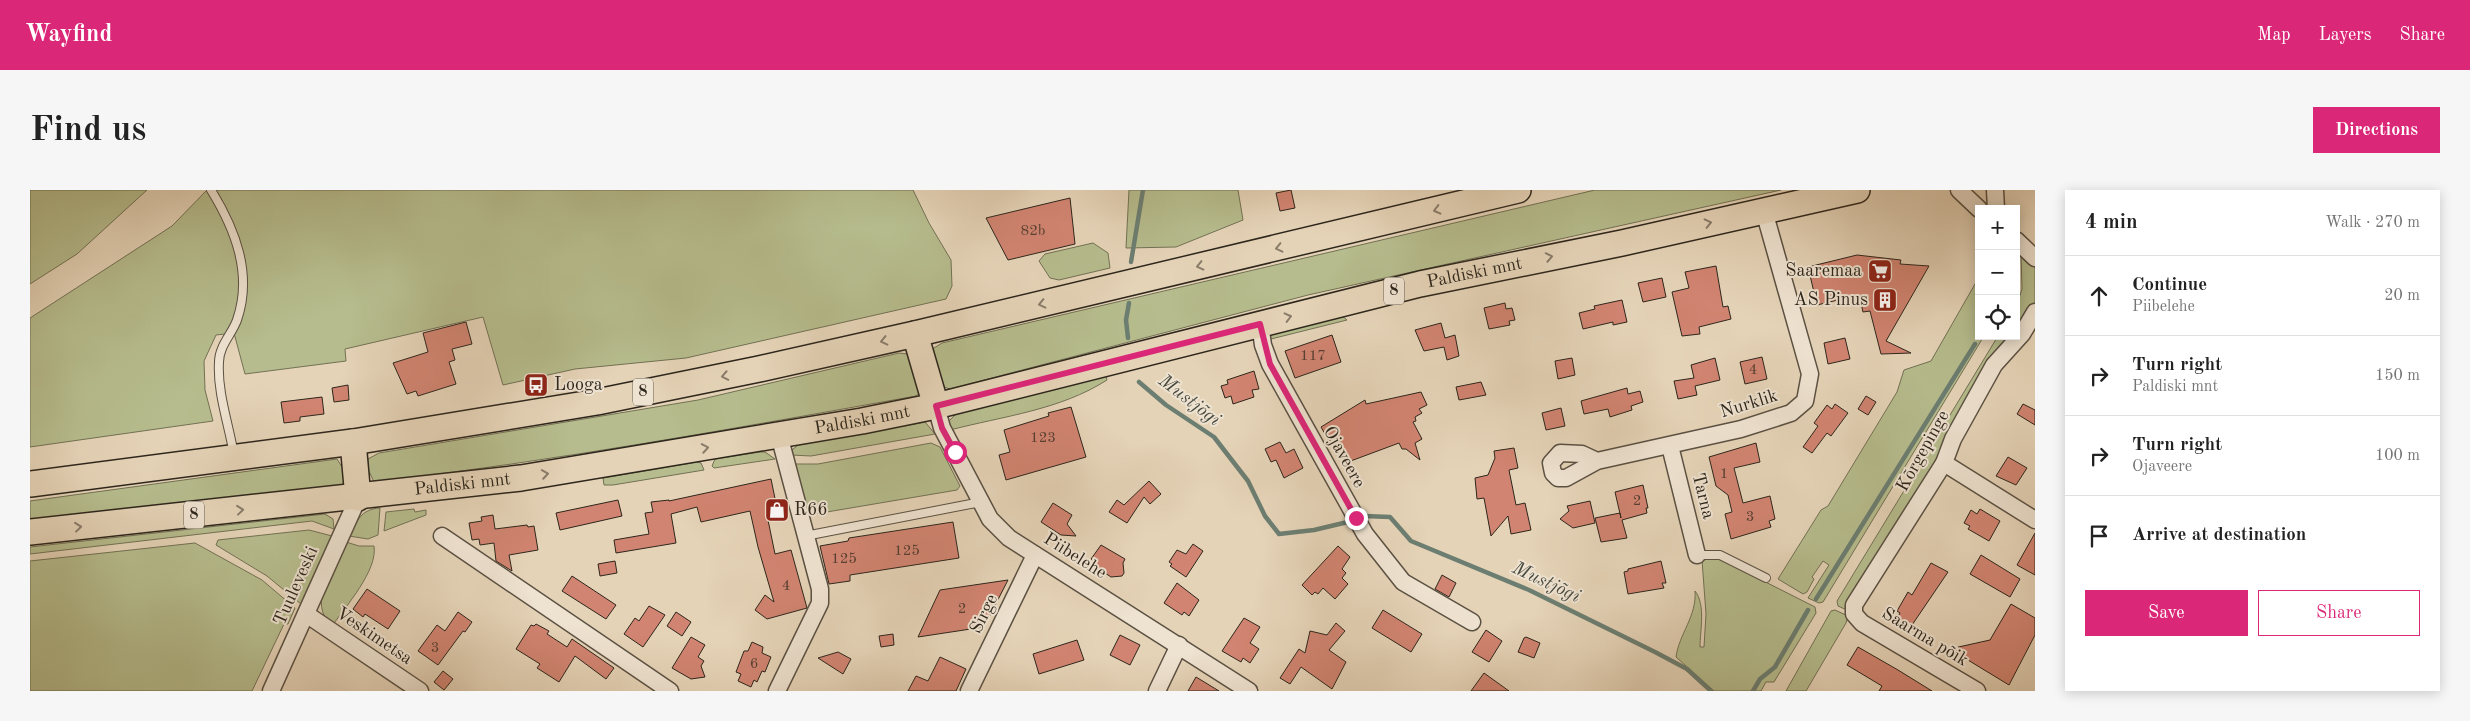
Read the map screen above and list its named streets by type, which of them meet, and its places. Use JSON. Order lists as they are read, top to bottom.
{
  "streets": {
    "main road": ["Paldiski mnt", "8"],
    "street": [
      "Nurklik",
      "Kõrgepinge",
      "Ojaveere",
      "Tarna",
      "Piibelehe",
      "Tuuleveski",
      "Sirge",
      "Veskimetsa",
      "Saarma põik"
    ]
  },
  "crossings": [
    ["Paldiski mnt", "Nurklik"],
    ["Paldiski mnt", "Ojaveere"],
    ["Paldiski mnt", "Piibelehe"],
    ["Paldiski mnt", "Tuuleveski"],
    ["Nurklik", "Tarna"],
    ["Kõrgepinge", "Saarma põik"],
    ["Piibelehe", "Sirge"],
    ["Tuuleveski", "Veskimetsa"]
  ],
  "water": ["Mustjõgi"],
  "places": {
    "supermarket": ["Saaremaa"],
    "building": ["AS Pinus"],
    "bus stop": ["Looga"],
    "shop": ["R66"]
  },
  "house_numbers": [
    "82b",
    "117",
    "4",
    "123",
    "1",
    "2",
    "3",
    "125",
    "125",
    "4",
    "2",
    "3",
    "6"
  ],
  "page": {
    "header": "Wayfind",
    "nav": ["Map", "Layers", "Share"],
    "buttons": [
      "Directions",
      ["Save", "Share"]
    ],
    "title": "Find us",
    "heading": ["4 min", "Walk · 270 m"],
    "map_buttons": ["+", "−"],
    "list": [
      ["Continue", "Piibelehe", "20 m"],
      ["Turn right", "Paldiski mnt", "150 m"],
      ["Turn right", "Ojaveere", "100 m"],
      "Arrive at destination"
    ]
  }
}
